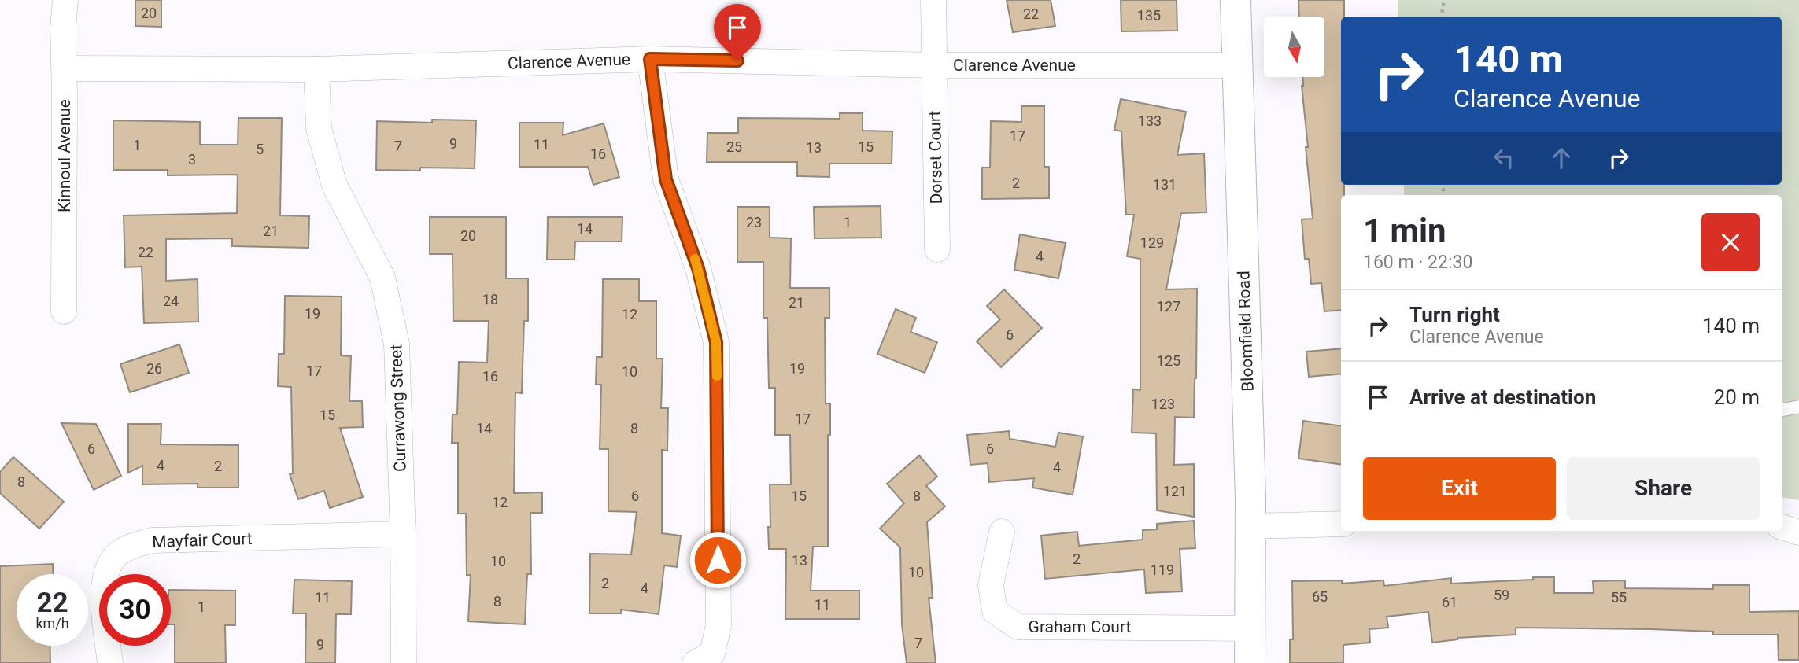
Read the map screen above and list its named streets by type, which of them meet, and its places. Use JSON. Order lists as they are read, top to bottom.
{
  "streets": {
    "street": [
      "Clarence Avenue",
      "Kinnoul Avenue",
      "Dorset Court",
      "Bloomfield Road",
      "Currawong Street",
      "Mayfair Court",
      "Graham Court"
    ]
  },
  "crossings": [
    ["Clarence Avenue", "Kinnoul Avenue"],
    ["Clarence Avenue", "Dorset Court"],
    ["Clarence Avenue", "Bloomfield Road"],
    ["Clarence Avenue", "Currawong Street"],
    ["Bloomfield Road", "Graham Court"],
    ["Currawong Street", "Mayfair Court"]
  ],
  "house_numbers": [
    "20",
    "22",
    "135",
    "133",
    "17",
    "9",
    "11",
    "1",
    "7",
    "25",
    "15",
    "13",
    "5",
    "16",
    "3",
    "2",
    "131",
    "23",
    "1",
    "14",
    "21",
    "20",
    "129",
    "22",
    "4",
    "18",
    "24",
    "21",
    "127",
    "19",
    "12",
    "6",
    "125",
    "26",
    "19",
    "17",
    "10",
    "16",
    "123",
    "15",
    "17",
    "14",
    "8",
    "6",
    "6",
    "4",
    "2",
    "4",
    "8",
    "121",
    "6",
    "15",
    "8",
    "12",
    "2",
    "13",
    "10",
    "119",
    "10",
    "2",
    "4",
    "59",
    "65",
    "11",
    "55",
    "8",
    "61",
    "11",
    "1",
    "7",
    "9"
  ],
  "north": "bottom",
  "page": {
    "turn": ["140 m", "Clarence Avenue"],
    "heading": ["1 min", "160 m · 22:30"],
    "list": [
      {
        "name": "Turn right",
        "note": "Clarence Avenue",
        "value": "140 m"
      },
      {
        "name": "Arrive at destination",
        "value": "20 m"
      }
    ],
    "buttons": ["Exit", "Share"],
    "speed": "22 km/h",
    "limit": "30"
  }
}
